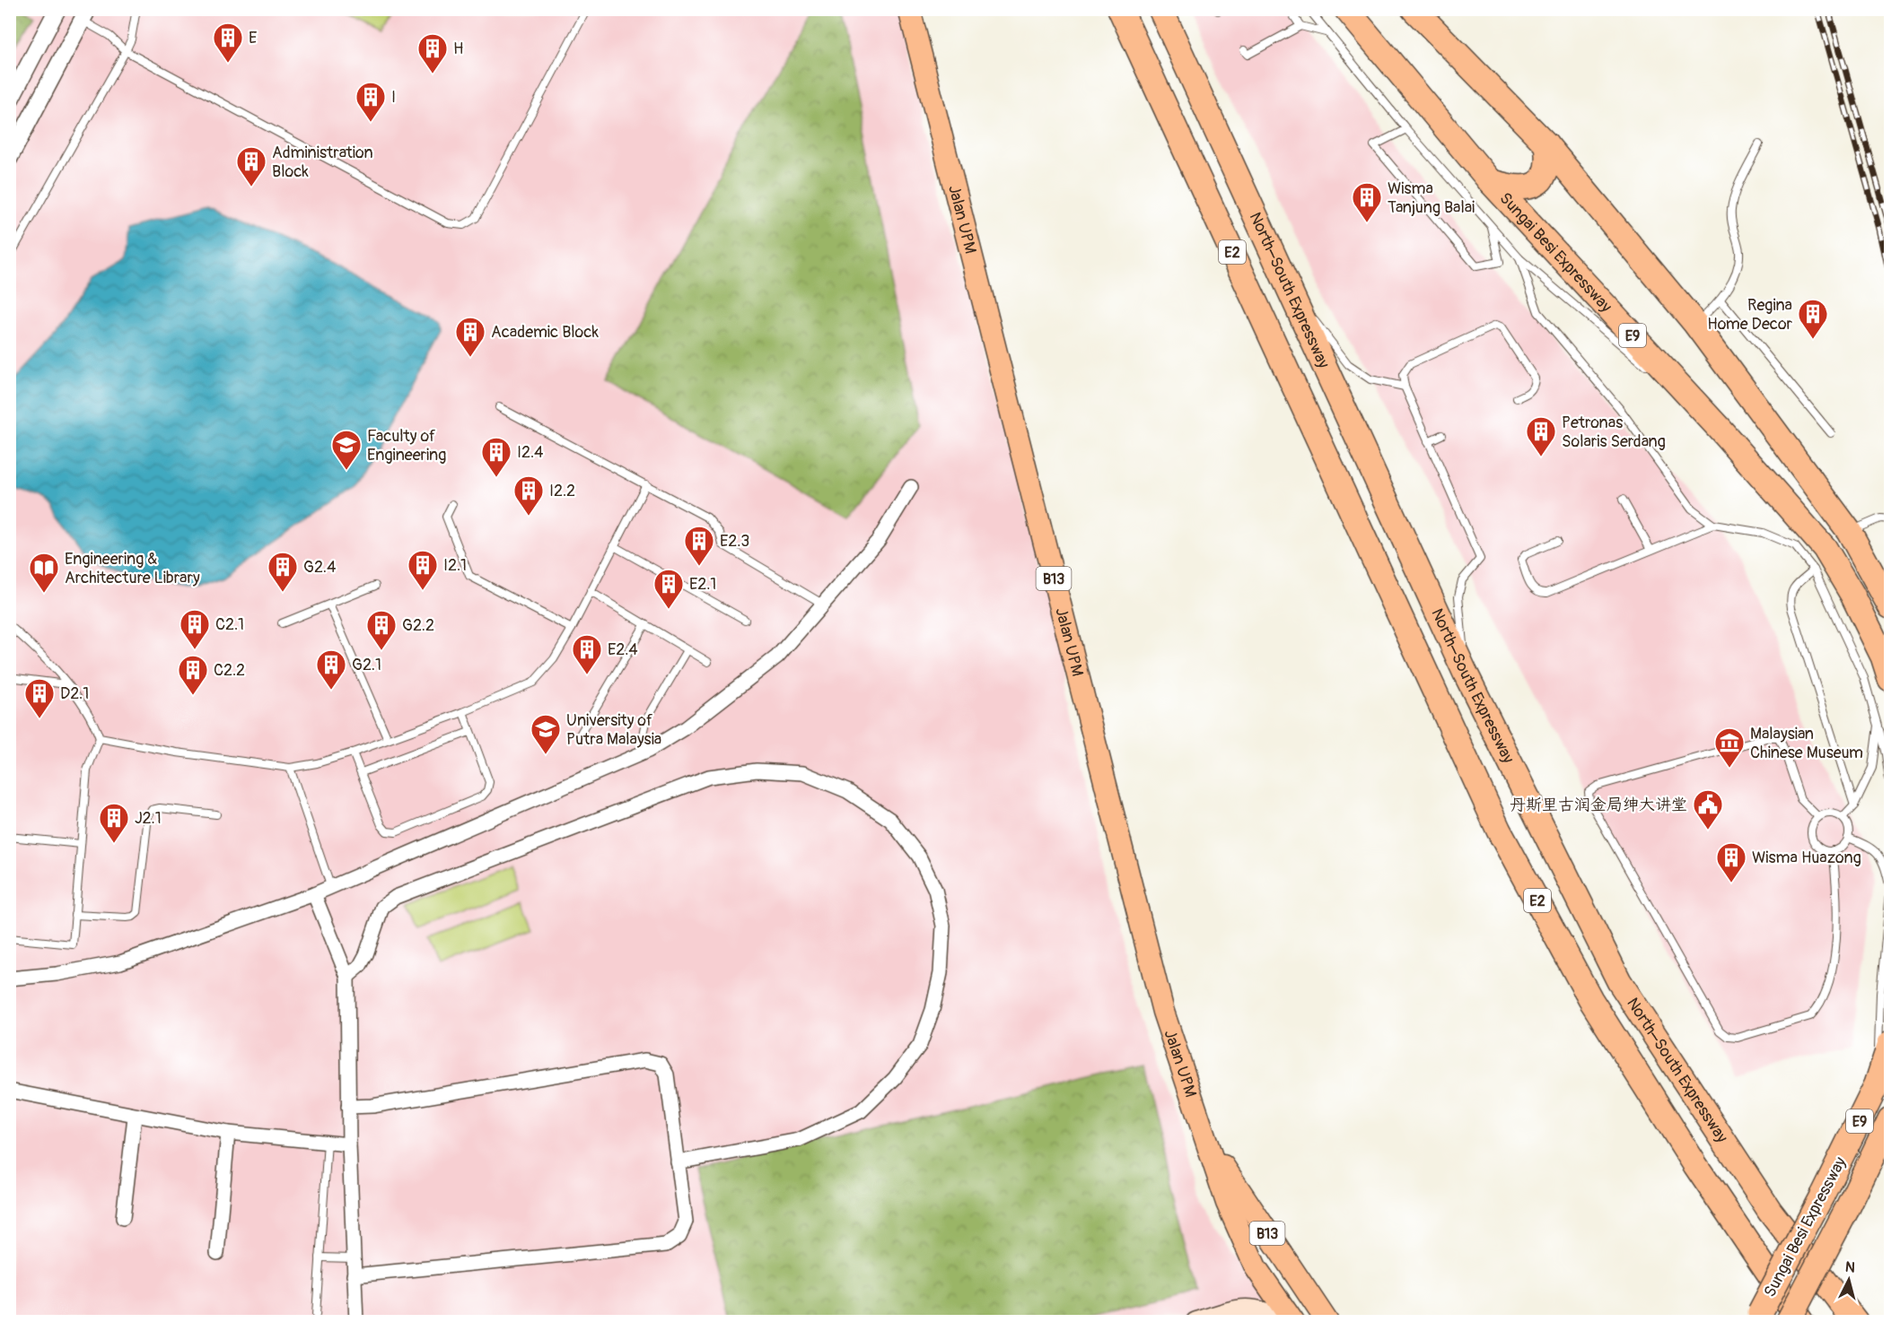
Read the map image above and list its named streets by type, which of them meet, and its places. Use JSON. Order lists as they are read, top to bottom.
{
  "streets": {
    "highway": [
      "E2",
      "Sungai Besi Expressway",
      "North–South Expressway",
      "E9"
    ],
    "main road": ["Jalan UPM", "B13"]
  },
  "places": {
    "building": [
      "E",
      "H",
      "I",
      "Administration Block",
      "Wisma Tanjung Balai",
      "Regina Home Decor",
      "Academic Block",
      "Petronas Solaris Serdang",
      "I2.4",
      "I2.2",
      "E2.3",
      "I2.1",
      "G2.4",
      "E2.1",
      "C2.1",
      "G2.2",
      "E2.4",
      "G2.1",
      "C2.2",
      "D2.1",
      "J2.1",
      "Wisma Huazong"
    ],
    "school or university": ["Faculty of Engineering", "University of Putra Malaysia"],
    "library": ["Engineering & Architecture Library"],
    "museum": ["Malaysian Chinese Museum"],
    "public building": ["丹斯里古润金局绅大讲堂"]
  },
  "north": "top"
}
